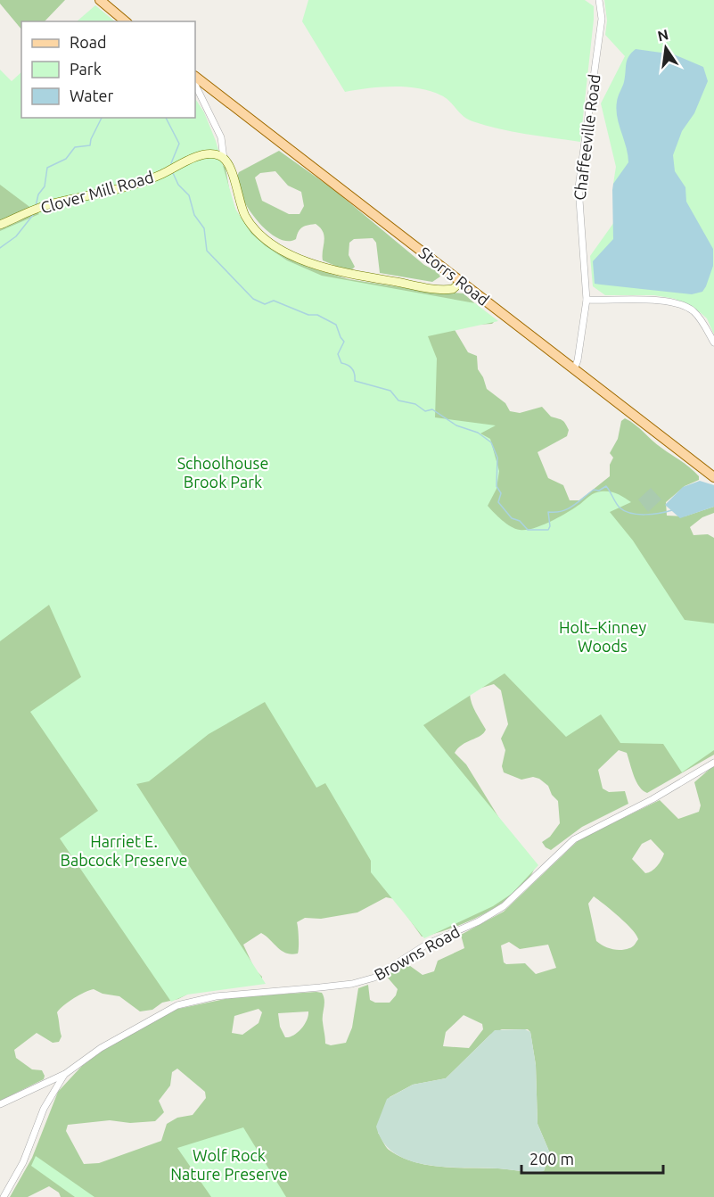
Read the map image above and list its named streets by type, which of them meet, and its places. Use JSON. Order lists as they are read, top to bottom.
{
  "streets": {
    "main road": ["Storrs Road"],
    "street": ["Chaffeeville Road", "Clover Mill Road", "Browns Road"]
  },
  "crossings": [
    ["Chaffeeville Road", "Storrs Road"]
  ],
  "parks": [
    "Schoolhouse Brook Park",
    "Holt–Kinney Woods",
    "Harriet E. Babcock Preserve",
    "Wolf Rock Nature Preserve"
  ],
  "legend": ["Road", "Park", "Water"],
  "scale_bar": "200 m",
  "north": "top"
}
